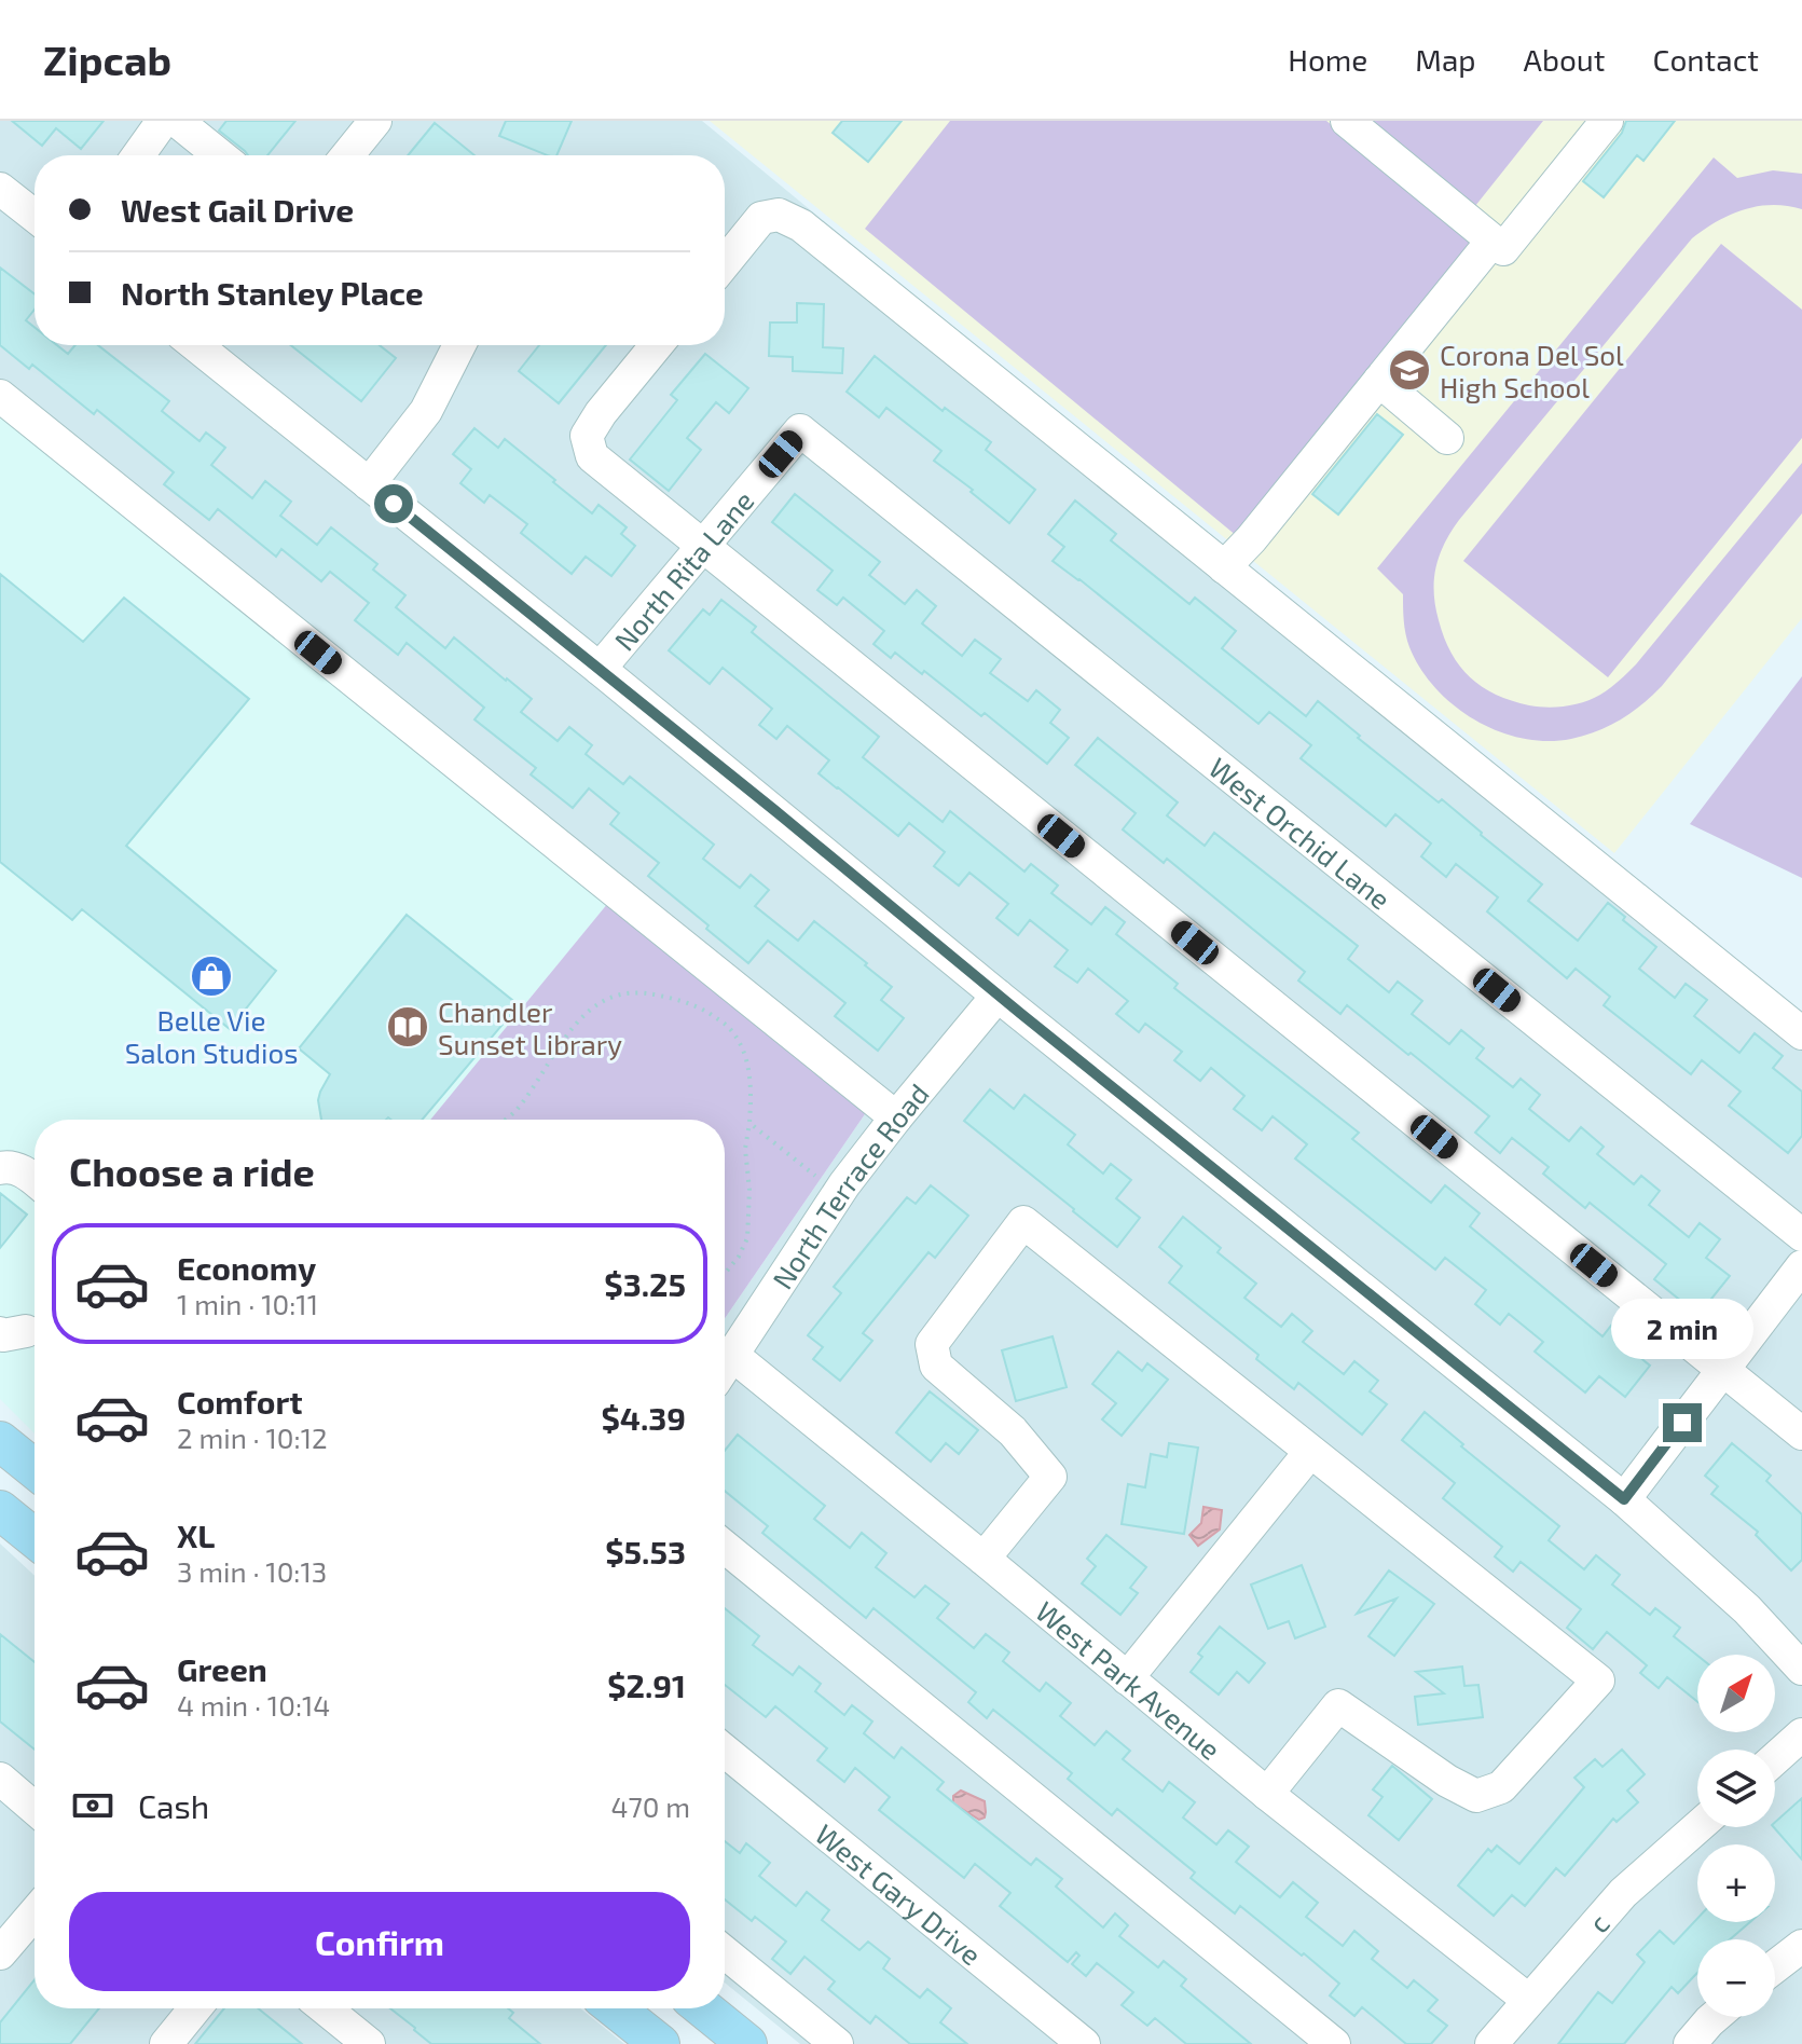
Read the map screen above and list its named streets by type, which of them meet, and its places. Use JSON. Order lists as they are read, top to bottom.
{
  "streets": {
    "street": [
      "North Rita Lane",
      "West Orchid Lane",
      "North Terrace Road",
      "West Park Avenue",
      "West Gary Drive",
      "c"
    ]
  },
  "crossings": [
    ["North Rita Lane", "West Orchid Lane"],
    ["North Terrace Road", "West Park Avenue"],
    ["West Park Avenue", "c"]
  ],
  "places": {
    "school or university": ["Corona Del Sol High School"],
    "shop": ["Belle Vie Salon Studios"],
    "library": ["Chandler Sunset Library"]
  },
  "north": "top right",
  "page": {
    "header": "Zipcab",
    "nav": [
      "Home",
      "Map",
      "About",
      "Contact"
    ],
    "banner": ["West Gail Drive", "North Stanley Place"],
    "heading": "Choose a ride",
    "list": [
      {
        "name": "Economy",
        "note": "1 min · 10:11",
        "value": "$3.25"
      },
      {
        "name": "Comfort",
        "note": "2 min · 10:12",
        "value": "$4.39"
      },
      {
        "name": "XL",
        "note": "3 min · 10:13",
        "value": "$5.53"
      },
      {
        "name": "Green",
        "note": "4 min · 10:14",
        "value": "$2.91"
      }
    ],
    "bubble": "2 min",
    "map_buttons": ["+", "−"],
    "pay": ["Cash", "470 m"],
    "buttons": "Confirm"
  }
}
